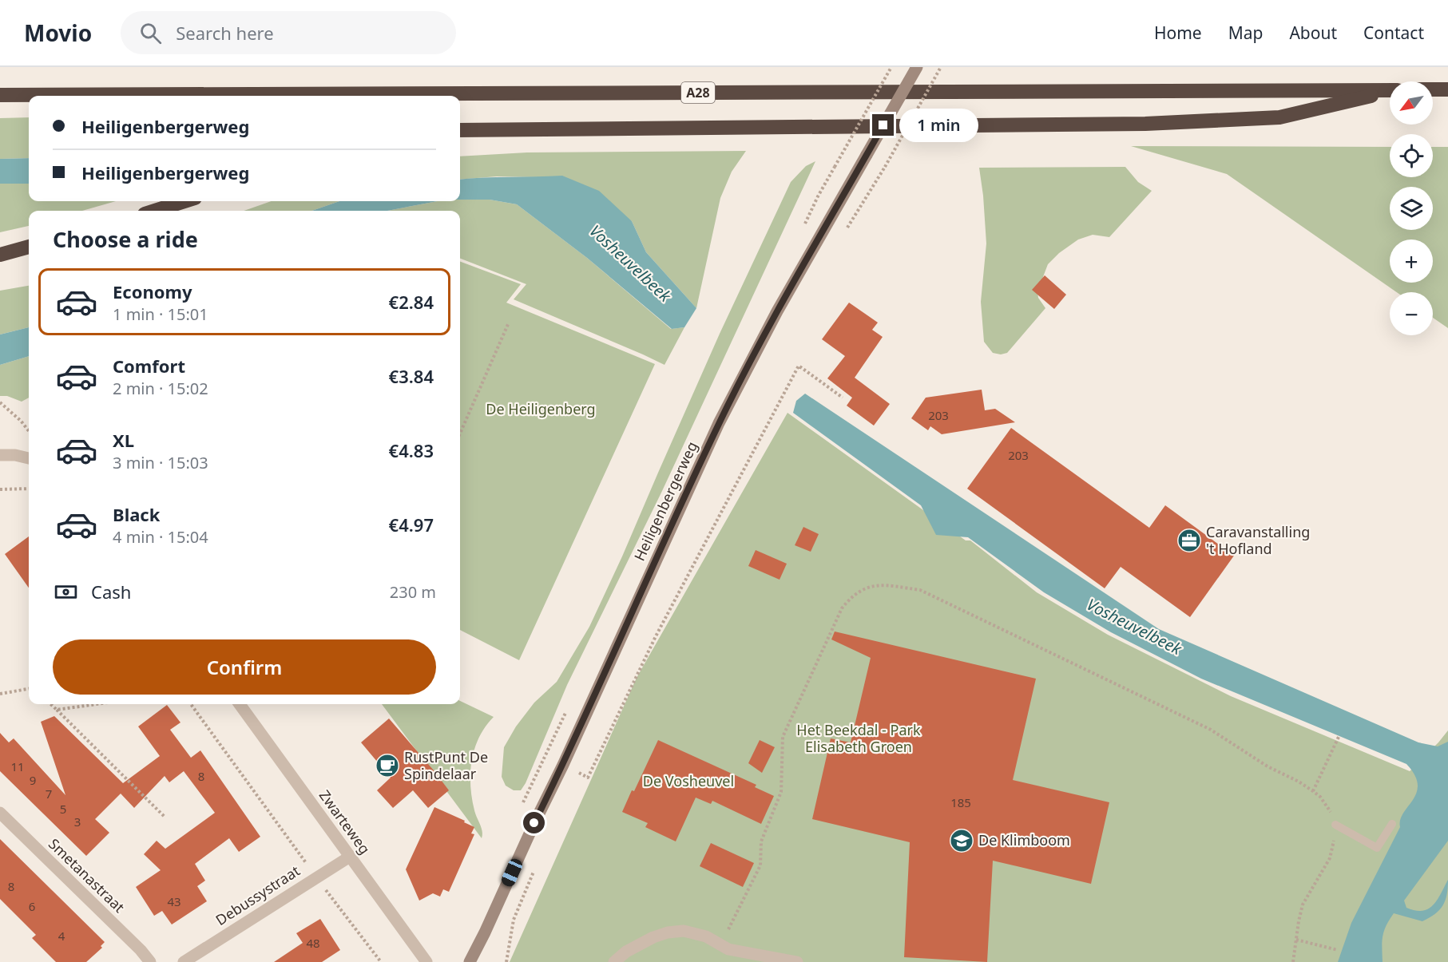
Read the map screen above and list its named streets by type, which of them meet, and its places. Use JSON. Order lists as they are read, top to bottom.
{
  "streets": {
    "highway": ["A28"],
    "main road": ["Heiligenbergerweg"],
    "street": ["Zwarteweg", "Smetanastraat", "Debussystraat"]
  },
  "crossings": [
    ["Zwarteweg", "Debussystraat"]
  ],
  "water": ["Vosheuvelbeek"],
  "parks": ["De Heiligenberg", "Het Beekdal - Park Elisabeth Groen", "De Vosheuvel"],
  "places": {
    "office": ["Caravanstalling 't Hofland"],
    "cafe": ["RustPunt De Spindelaar"],
    "school or university": ["De Klimboom"]
  },
  "house_numbers": [
    "203",
    "203",
    "11",
    "8",
    "9",
    "7",
    "185",
    "5",
    "3",
    "8",
    "43",
    "6",
    "4",
    "48"
  ],
  "north": "bottom left",
  "page": {
    "header": "Movio",
    "search": "Search here",
    "nav": [
      "Home",
      "Map",
      "About",
      "Contact"
    ],
    "map_buttons": ["+", "−"],
    "banner": ["Heiligenbergerweg", "Heiligenbergerweg"],
    "bubble": "1 min",
    "heading": "Choose a ride",
    "list": [
      {
        "name": "Economy",
        "note": "1 min · 15:01",
        "value": "€2.84"
      },
      {
        "name": "Comfort",
        "note": "2 min · 15:02",
        "value": "€3.84"
      },
      {
        "name": "XL",
        "note": "3 min · 15:03",
        "value": "€4.83"
      },
      {
        "name": "Black",
        "note": "4 min · 15:04",
        "value": "€4.97"
      }
    ],
    "pay": ["Cash", "230 m"],
    "buttons": "Confirm"
  }
}
